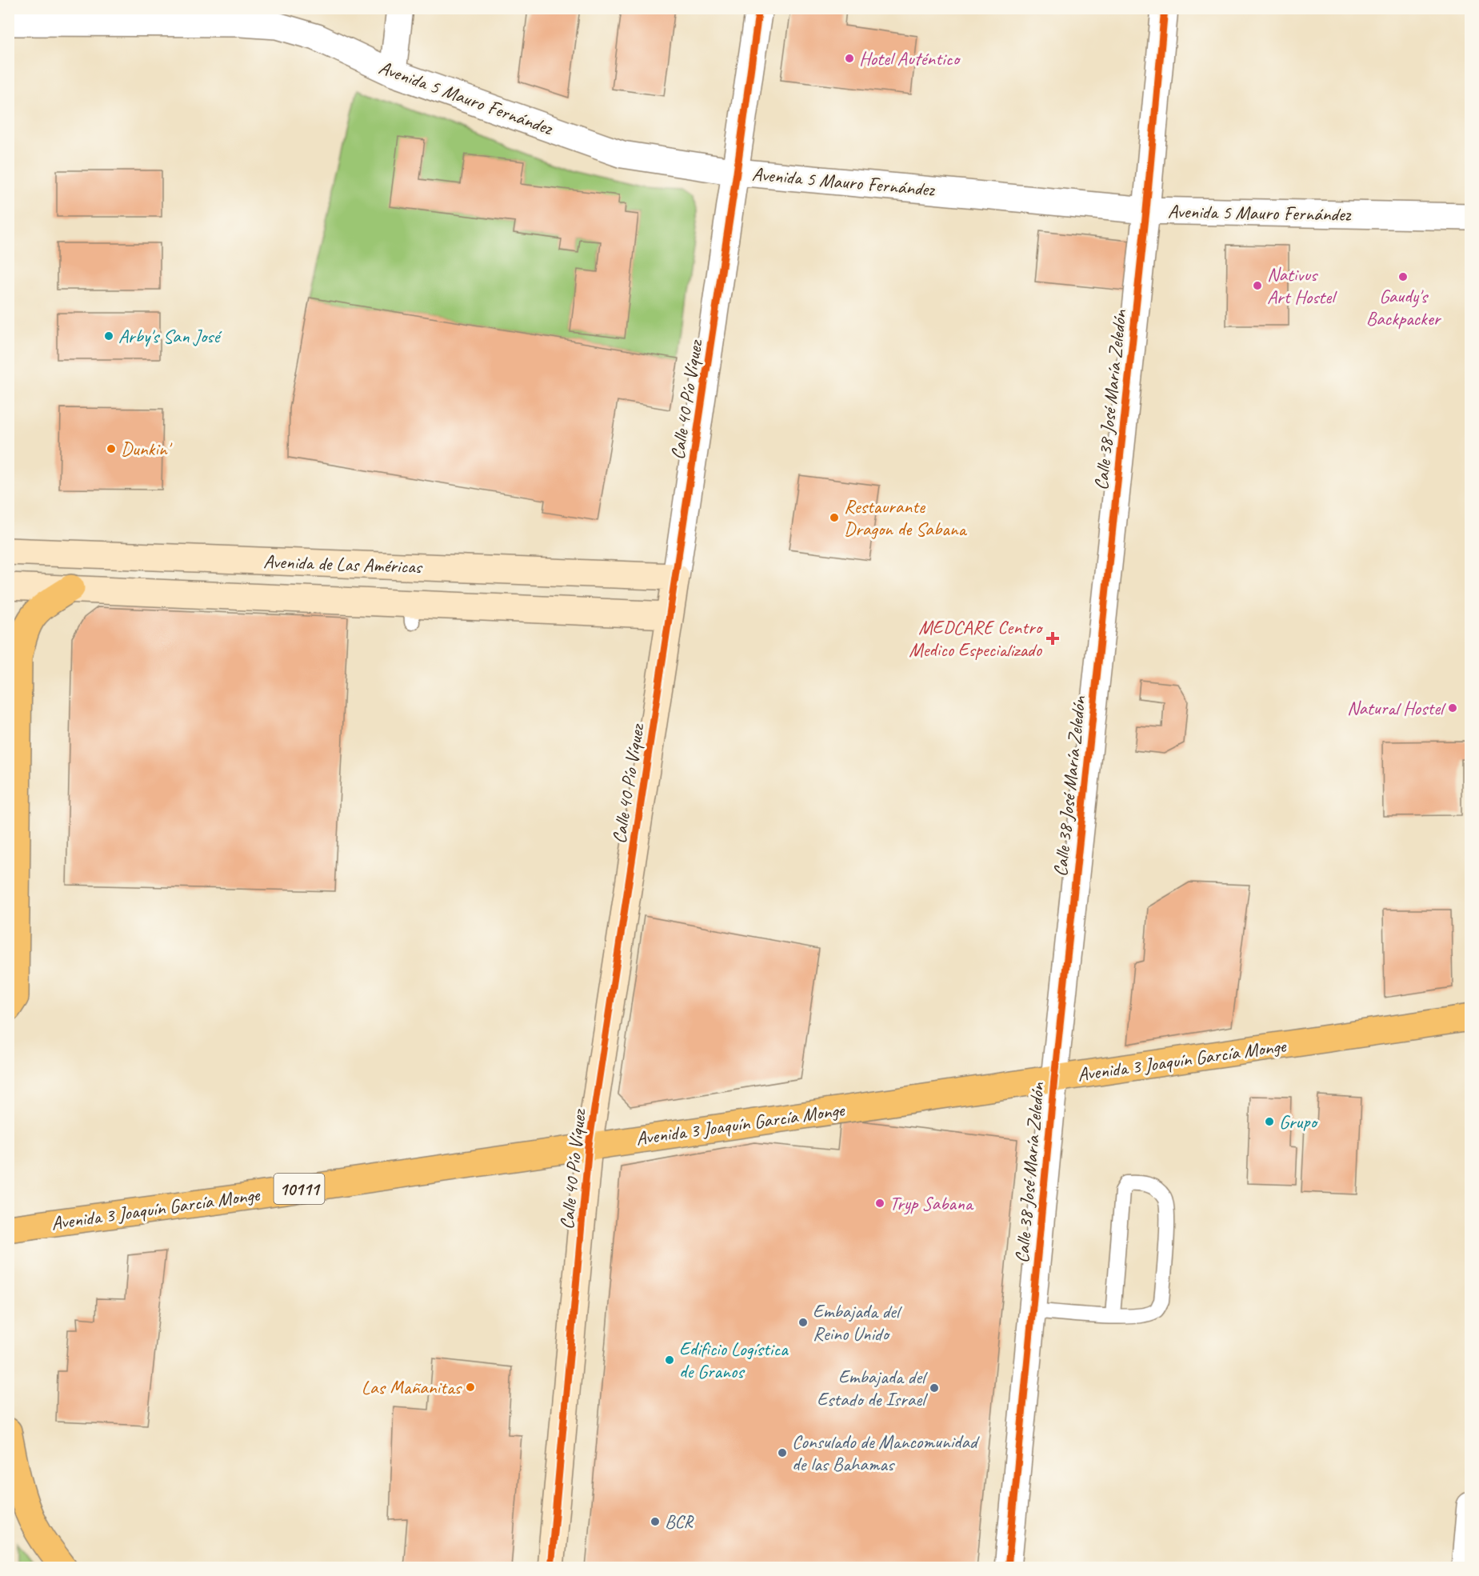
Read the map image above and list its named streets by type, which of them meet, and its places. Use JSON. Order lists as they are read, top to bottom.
{
  "streets": {
    "highway": ["Avenida 3 Joaquín García Monge", "10111"],
    "street": [
      "Avenida 5 Mauro Fernández",
      "Calle 40 Pío Víquez",
      "Calle 38 José María Zeledón",
      "Avenida de Las Américas"
    ]
  },
  "crossings": [
    ["Avenida 5 Mauro Fernández", "Calle 40 Pío Víquez"],
    ["Avenida 5 Mauro Fernández", "Calle 38 José María Zeledón"],
    ["Calle 40 Pío Víquez", "Avenida de Las Américas"],
    ["Calle 40 Pío Víquez", "Avenida 3 Joaquín García Monge"],
    ["Calle 38 José María Zeledón", "Avenida 3 Joaquín García Monge"]
  ],
  "places": {
    "other": [
      "Hotel Auténtico",
      "Gaudy's Backpacker",
      "Nativus Art Hostel",
      "Arby's San José",
      "Dunkin'",
      "Restaurante Dragon de Sabana",
      "Natural Hostel",
      "Grupo",
      "Tryp Sabana",
      "Embajada del Reino Unido",
      "Edificio Logística de Granos",
      "Las Mañanitas",
      "Embajada del Estado de Israel",
      "Consulado de Mancomunidad de las Bahamas",
      "BCR"
    ],
    "health": ["MEDCARE Centro Medico Especializado"]
  }
}
